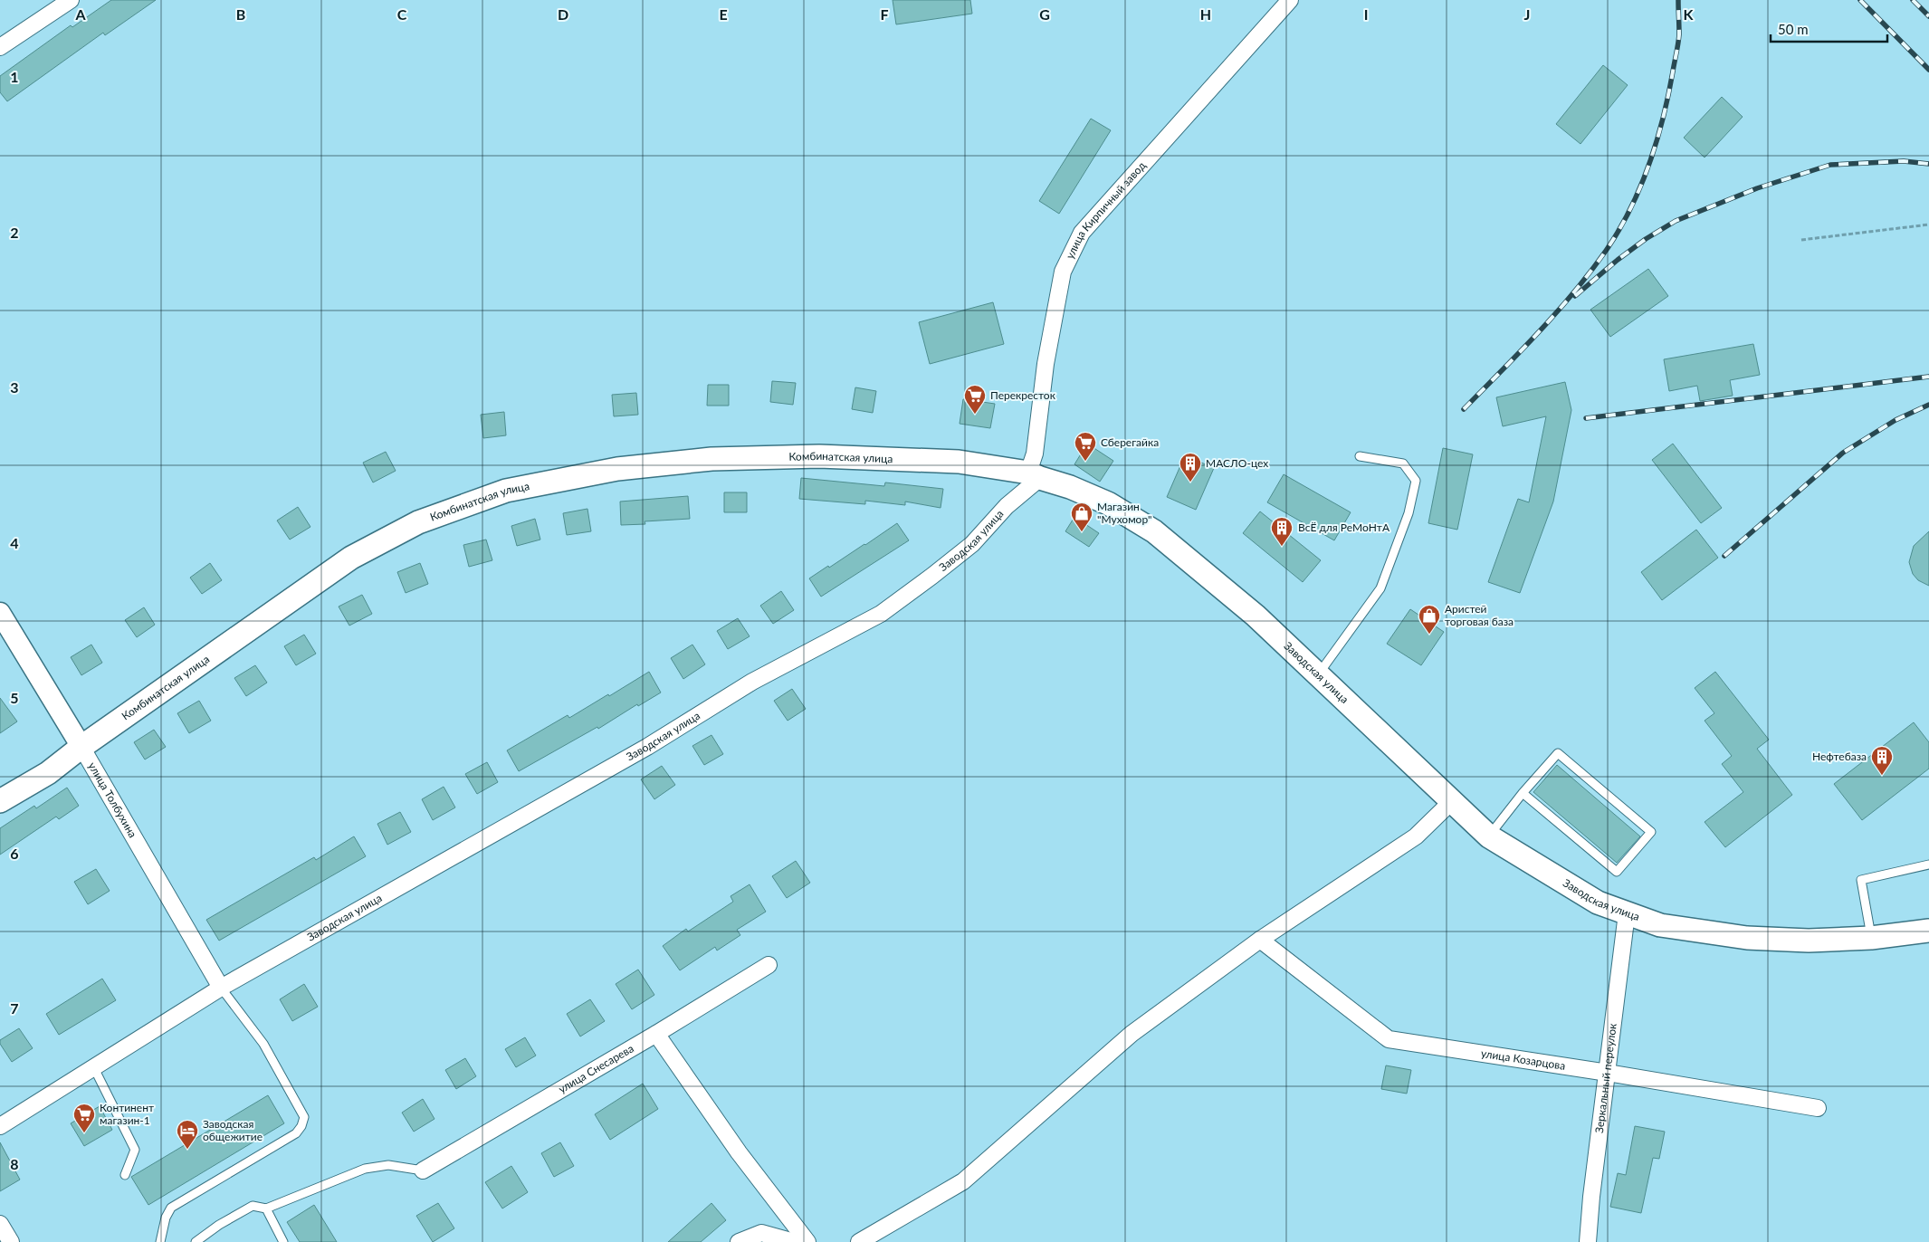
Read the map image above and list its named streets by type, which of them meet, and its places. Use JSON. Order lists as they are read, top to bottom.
{
  "streets": {
    "main road": ["Комбинатская улица", "Заводская улица"],
    "street": [
      "улица Кирпичный завод",
      "улица Толбухина",
      "улица Козарцова",
      "улица Снесарева",
      "Зеркальный переулок"
    ]
  },
  "crossings": [
    ["улица Кирпичный завод", "Комбинатская улица"],
    ["улица Кирпичный завод", "Заводская улица"],
    ["Комбинатская улица", "Заводская улица"],
    ["Комбинатская улица", "улица Толбухина"],
    ["Заводская улица", "улица Толбухина"],
    ["Заводская улица", "Зеркальный переулок"],
    ["улица Козарцова", "Зеркальный переулок"]
  ],
  "places": {
    "supermarket": ["Перекресток", "Сберегайка", "Континент магазин-1"],
    "building": ["МАСЛО-цех", "ВсЁ для РеМоНтА", "Нефтебаза"],
    "shop": ["Магазин \"Мухомор\"", "Аристей торговая база"],
    "hotel": ["Заводская общежитие"]
  },
  "scale_bar": "50 m",
  "grid": {
    "columns": [
      "A",
      "B",
      "C",
      "D",
      "E",
      "F",
      "G",
      "H",
      "I",
      "J",
      "K"
    ],
    "rows": [
      "1",
      "2",
      "3",
      "4",
      "5",
      "6",
      "7",
      "8"
    ]
  }
}
